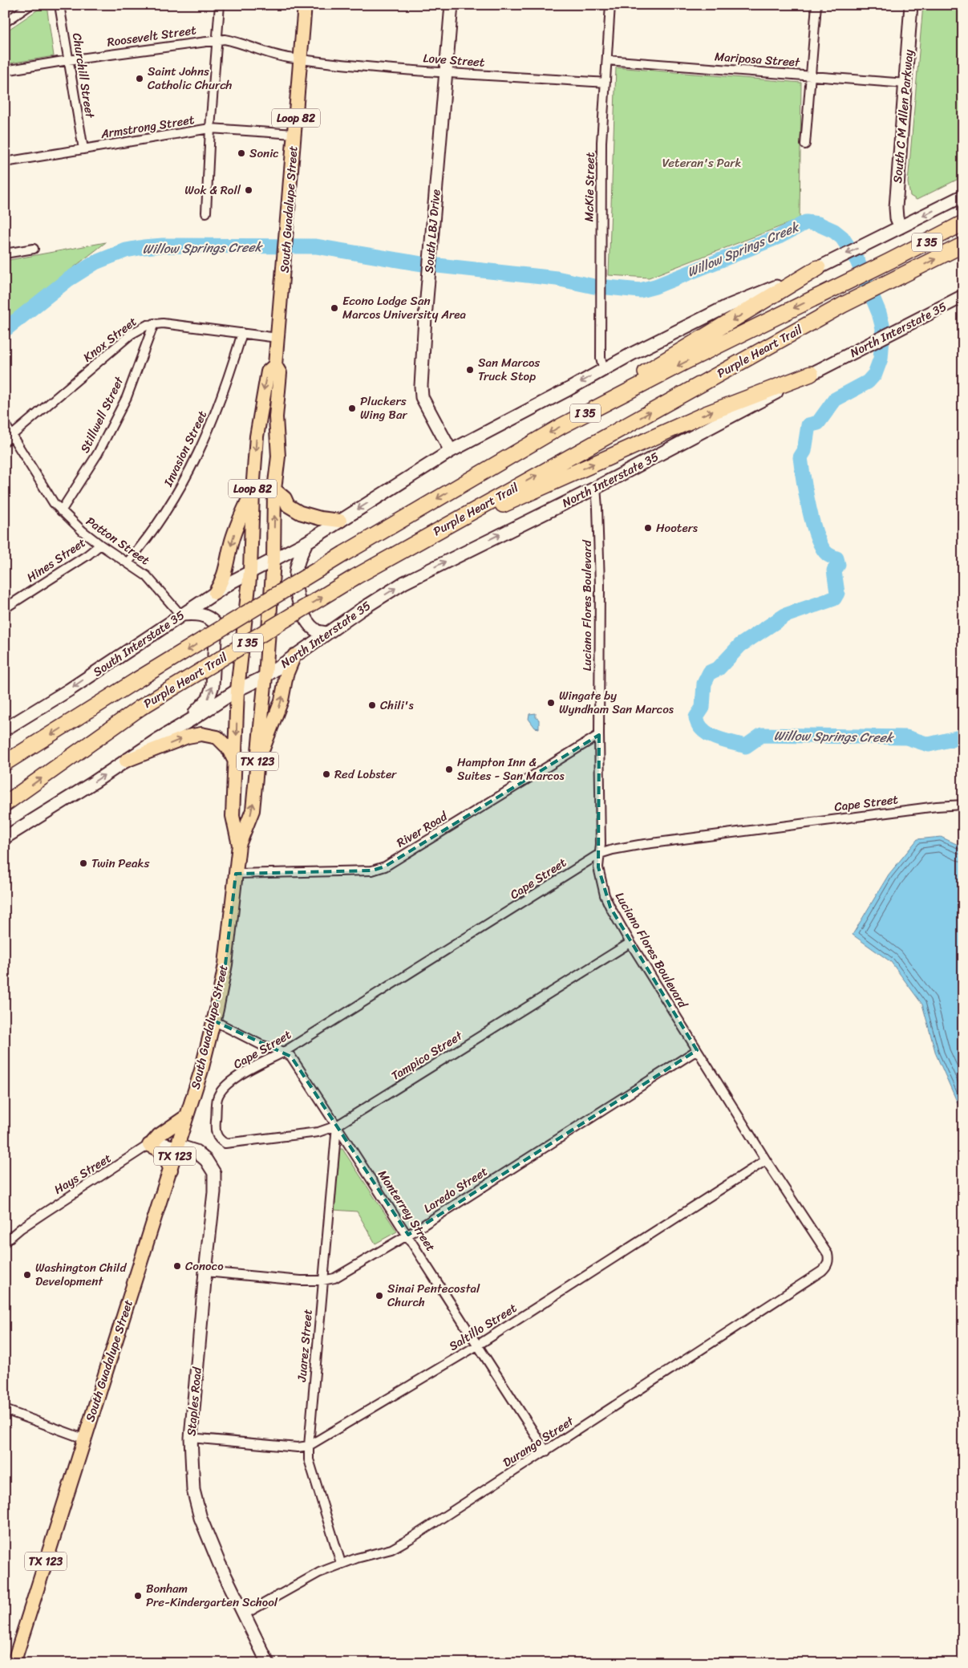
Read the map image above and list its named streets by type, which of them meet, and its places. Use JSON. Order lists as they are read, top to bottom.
{
  "streets": {
    "highway": ["I 35", "Purple Heart Trail"],
    "main road": [
      "South C M Allen Parkway",
      "Loop 82",
      "South Guadalupe Street",
      "South LBJ Drive",
      "North Interstate 35",
      "South Interstate 35",
      "TX 123",
      "Staples Road"
    ],
    "street": [
      "Roosevelt Street",
      "Mariposa Street",
      "Love Street",
      "Churchill Street",
      "Armstrong Street",
      "McKie Street",
      "Knox Street",
      "Stillwell Street",
      "Invasion Street",
      "Patton Street",
      "Hines Street",
      "Luciano Flores Boulevard",
      "Cape Street",
      "River Road",
      "Tampico Street",
      "Hays Street",
      "Laredo Street",
      "Monterrey Street",
      "Saltillo Street",
      "Juarez Street",
      "Durango Street"
    ]
  },
  "crossings": [
    ["Roosevelt Street", "Love Street"],
    ["Roosevelt Street", "Churchill Street"],
    ["Roosevelt Street", "South Guadalupe Street"],
    ["Mariposa Street", "South C M Allen Parkway"],
    ["Mariposa Street", "McKie Street"],
    ["Love Street", "McKie Street"],
    ["Love Street", "South Guadalupe Street"],
    ["Love Street", "South LBJ Drive"],
    ["Churchill Street", "Armstrong Street"],
    ["Armstrong Street", "South Guadalupe Street"],
    ["South Guadalupe Street", "North Interstate 35"],
    ["South Guadalupe Street", "Knox Street"],
    ["South Guadalupe Street", "South Interstate 35"],
    ["South Guadalupe Street", "River Road"],
    ["South Guadalupe Street", "Monterrey Street"],
    ["South Guadalupe Street", "Staples Road"],
    ["North Interstate 35", "Luciano Flores Boulevard"],
    ["Knox Street", "Stillwell Street"],
    ["Knox Street", "Invasion Street"],
    ["Knox Street", "Patton Street"],
    ["Stillwell Street", "Patton Street"],
    ["Invasion Street", "Patton Street"],
    ["Patton Street", "Hines Street"],
    ["Patton Street", "South Interstate 35"],
    ["Luciano Flores Boulevard", "Cape Street"],
    ["Luciano Flores Boulevard", "River Road"],
    ["Luciano Flores Boulevard", "Tampico Street"],
    ["Luciano Flores Boulevard", "Laredo Street"],
    ["Luciano Flores Boulevard", "Saltillo Street"],
    ["Luciano Flores Boulevard", "Durango Street"],
    ["Cape Street", "Tampico Street"],
    ["Cape Street", "Monterrey Street"],
    ["Tampico Street", "Monterrey Street"],
    ["Tampico Street", "Juarez Street"],
    ["Laredo Street", "Monterrey Street"],
    ["Laredo Street", "Juarez Street"],
    ["Laredo Street", "Staples Road"],
    ["Monterrey Street", "Saltillo Street"],
    ["Monterrey Street", "Juarez Street"],
    ["Monterrey Street", "Durango Street"],
    ["Saltillo Street", "Juarez Street"],
    ["Saltillo Street", "Staples Road"],
    ["Juarez Street", "Durango Street"],
    ["Staples Road", "Durango Street"]
  ],
  "water": ["Willow Springs Creek"],
  "parks": ["Veteran's Park"],
  "places": [
    "Saint Johns Catholic Church",
    "Sonic",
    "Wok & Roll",
    "Econo Lodge San Marcos University Area",
    "San Marcos Truck Stop",
    "Pluckers Wing Bar",
    "Hooters",
    "Wingate by Wyndham San Marcos",
    "Chili's",
    "Hampton Inn & Suites - San Marcos",
    "Red Lobster",
    "Twin Peaks",
    "Conoco",
    "Washington Child Development",
    "Sinai Pentecostal Church",
    "Bonham Pre-Kindergarten School"
  ]
}
